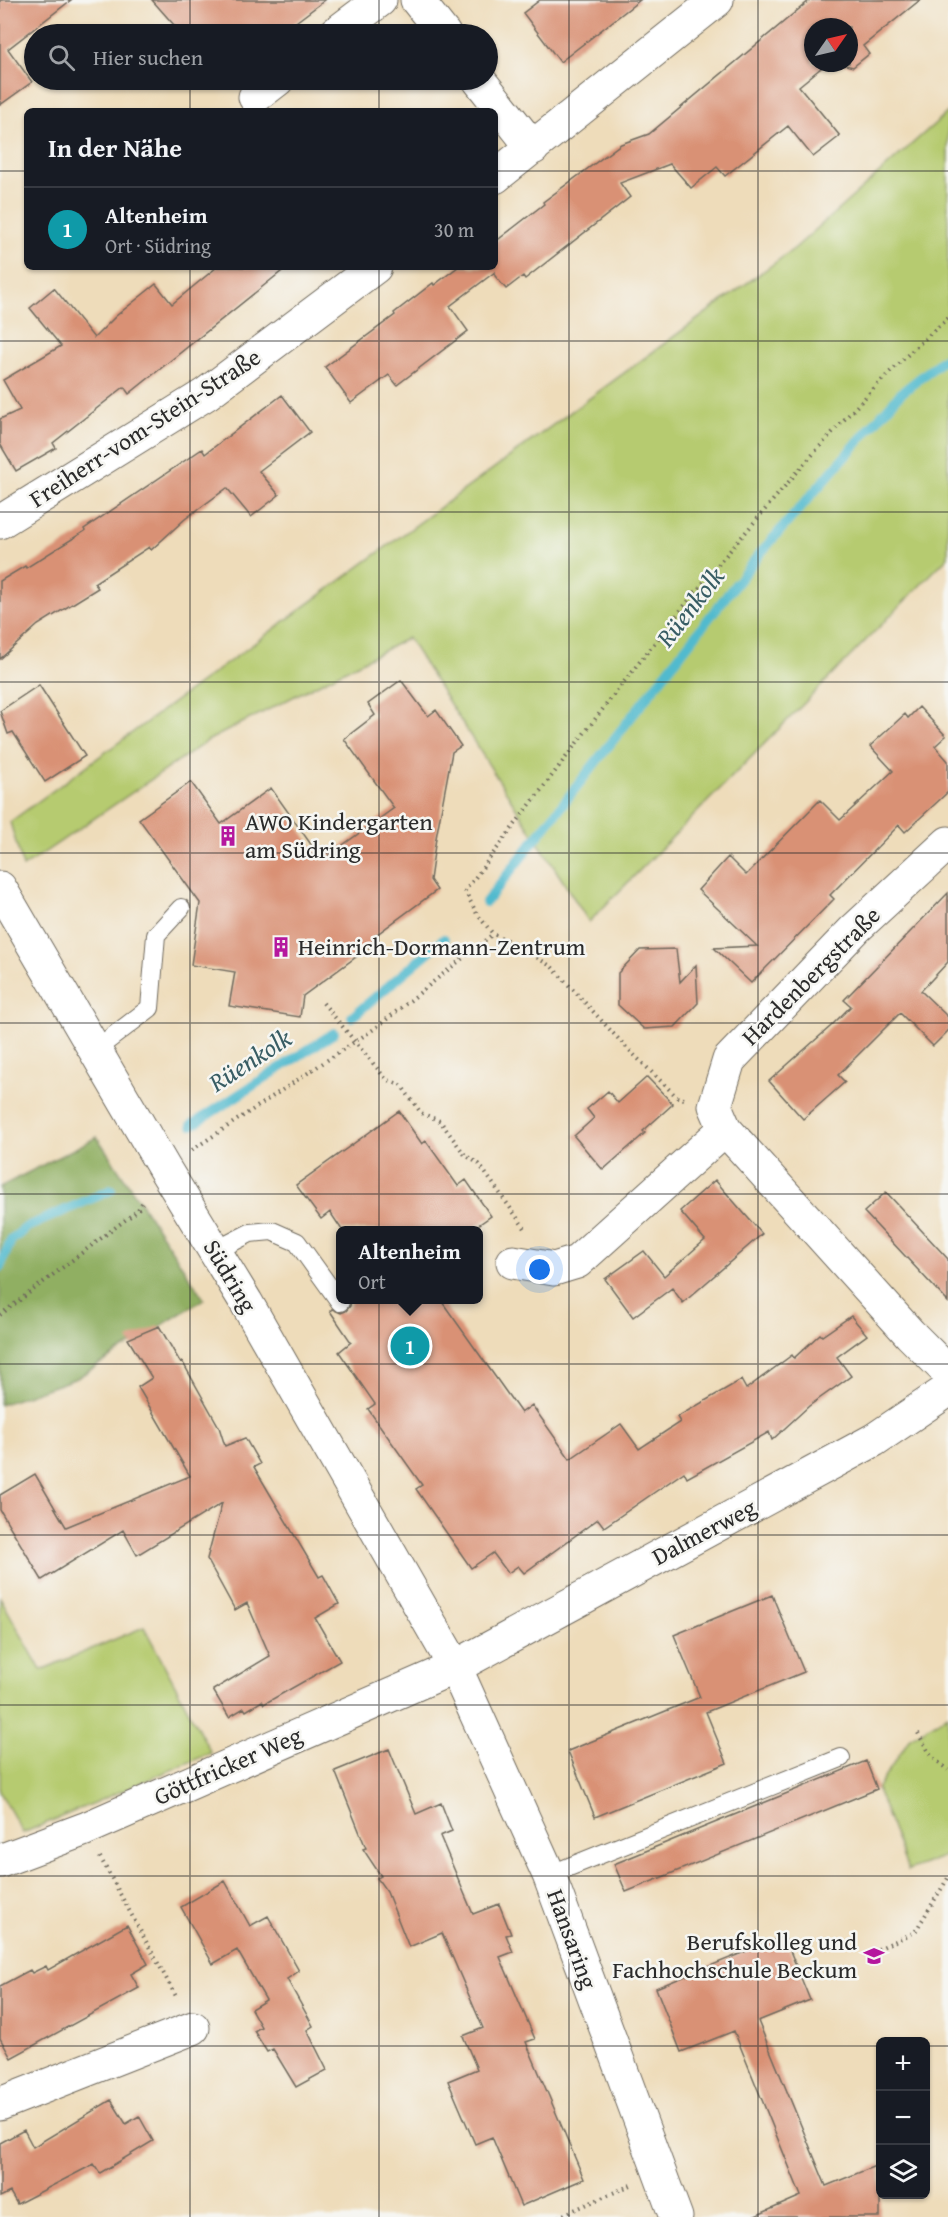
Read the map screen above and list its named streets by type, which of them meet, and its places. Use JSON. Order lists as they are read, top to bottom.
{
  "streets": {
    "street": [
      "Freiherr-vom-Stein-Straße",
      "Hardenbergstraße",
      "Südring",
      "Dalmerweg",
      "Göttfricker Weg",
      "Hansaring"
    ]
  },
  "crossings": [
    ["Südring", "Dalmerweg"],
    ["Südring", "Göttfricker Weg"],
    ["Südring", "Hansaring"],
    ["Dalmerweg", "Göttfricker Weg"],
    ["Dalmerweg", "Hansaring"],
    ["Göttfricker Weg", "Hansaring"]
  ],
  "water": ["Rüenkolk"],
  "places": {
    "building": ["AWO Kindergarten am Südring", "Heinrich-Dormann-Zentrum"],
    "school or university": ["Berufskolleg und Fachhochschule Beckum"]
  },
  "north": "top right",
  "page": {
    "search": "Hier suchen",
    "heading": "In der Nähe",
    "list": [
      {
        "mark": "1",
        "name": "Altenheim",
        "note": "Ort · Südring",
        "value": "30 m"
      }
    ],
    "popup": ["Altenheim", "Ort"],
    "pins": "1",
    "map_buttons": ["+", "−"]
  }
}
